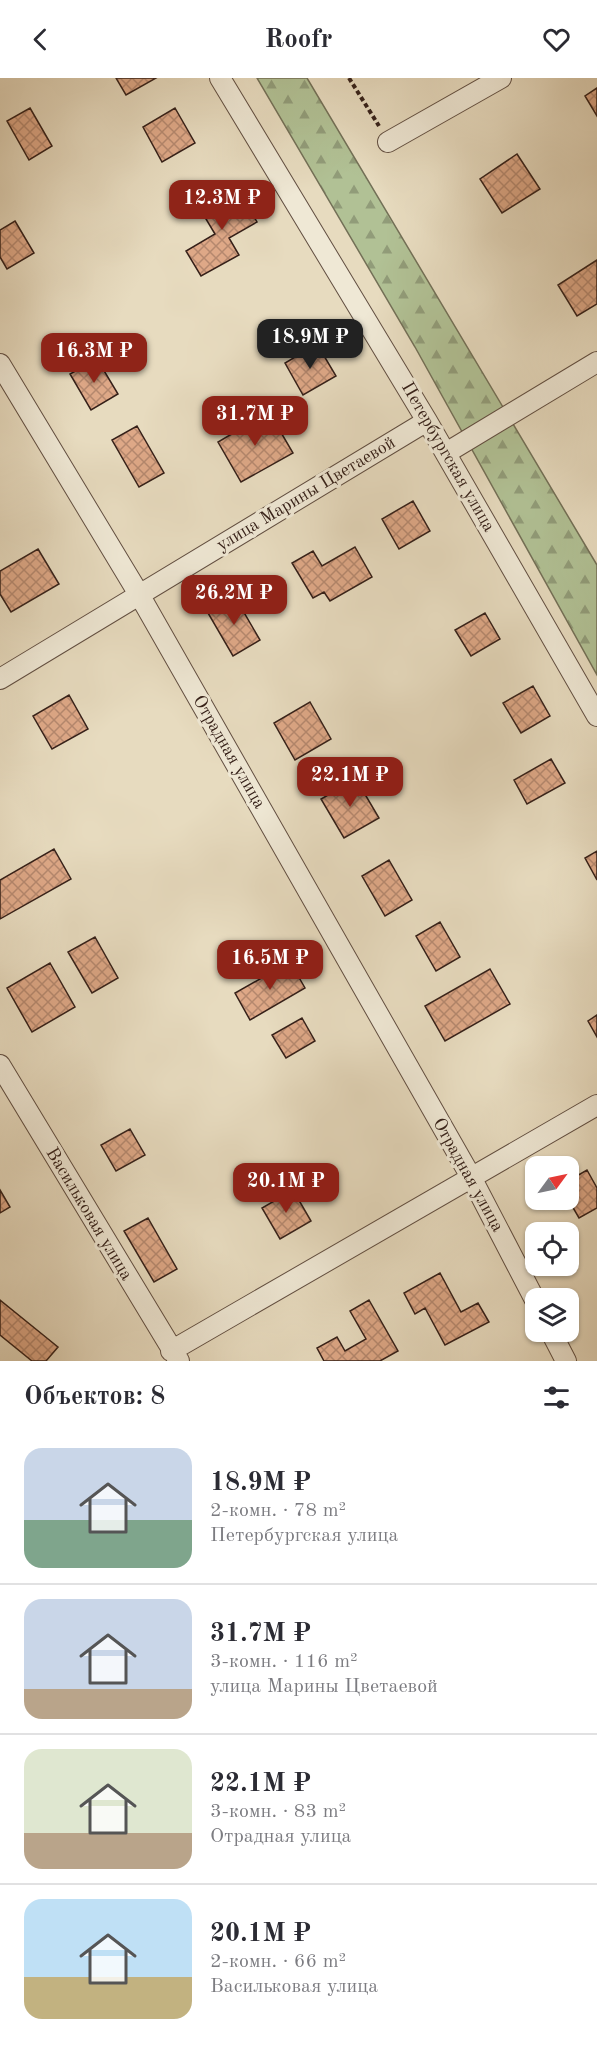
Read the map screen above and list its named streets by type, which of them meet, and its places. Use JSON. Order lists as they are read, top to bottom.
{
  "streets": {
    "street": [
      "Петербургская улица",
      "улица Марины Цветаевой",
      "Отрадная улица",
      "Васильковая улица"
    ]
  },
  "crossings": [
    ["Петербургская улица", "улица Марины Цветаевой"],
    ["улица Марины Цветаевой", "Отрадная улица"]
  ],
  "north": "top right",
  "page": {
    "header": "Roofr",
    "price": [
      "12.3M ₽",
      "18.9M ₽",
      "16.3M ₽",
      "31.7M ₽",
      "26.2M ₽",
      "22.1M ₽",
      "16.5M ₽",
      "20.1M ₽"
    ],
    "heading": "Объектов: 8",
    "list": [
      {
        "name": "18.9M ₽",
        "note": "2-комн. · 78 m² · Петербургская улица"
      },
      {
        "name": "31.7M ₽",
        "note": "3-комн. · 116 m² · улица Марины Цветаевой"
      },
      {
        "name": "22.1M ₽",
        "note": "3-комн. · 83 m² · Отрадная улица"
      },
      {
        "name": "20.1M ₽",
        "note": "2-комн. · 66 m² · Васильковая улица"
      }
    ]
  }
}
